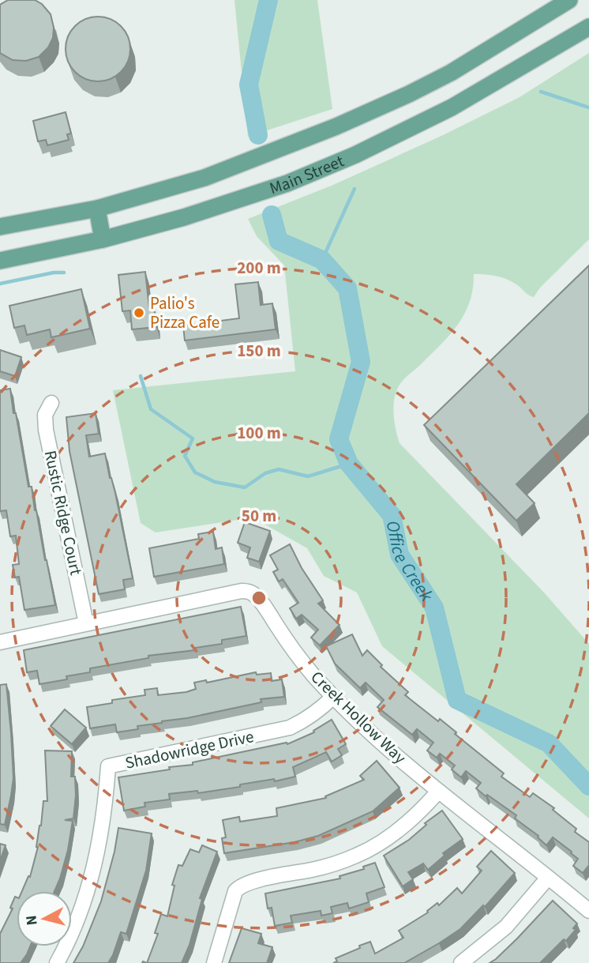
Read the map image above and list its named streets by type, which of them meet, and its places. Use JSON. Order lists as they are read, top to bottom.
{
  "streets": {
    "main road": ["Main Street"],
    "street": ["Rustic Ridge Court", "Creek Hollow Way", "Shadowridge Drive"]
  },
  "crossings": [
    ["Rustic Ridge Court", "Creek Hollow Way"],
    ["Creek Hollow Way", "Shadowridge Drive"]
  ],
  "water": ["Office Creek"],
  "places": ["Palio's Pizza Cafe"],
  "north": "left",
  "rings": [
    "200 m",
    "150 m",
    "100 m",
    "50 m"
  ]
}
